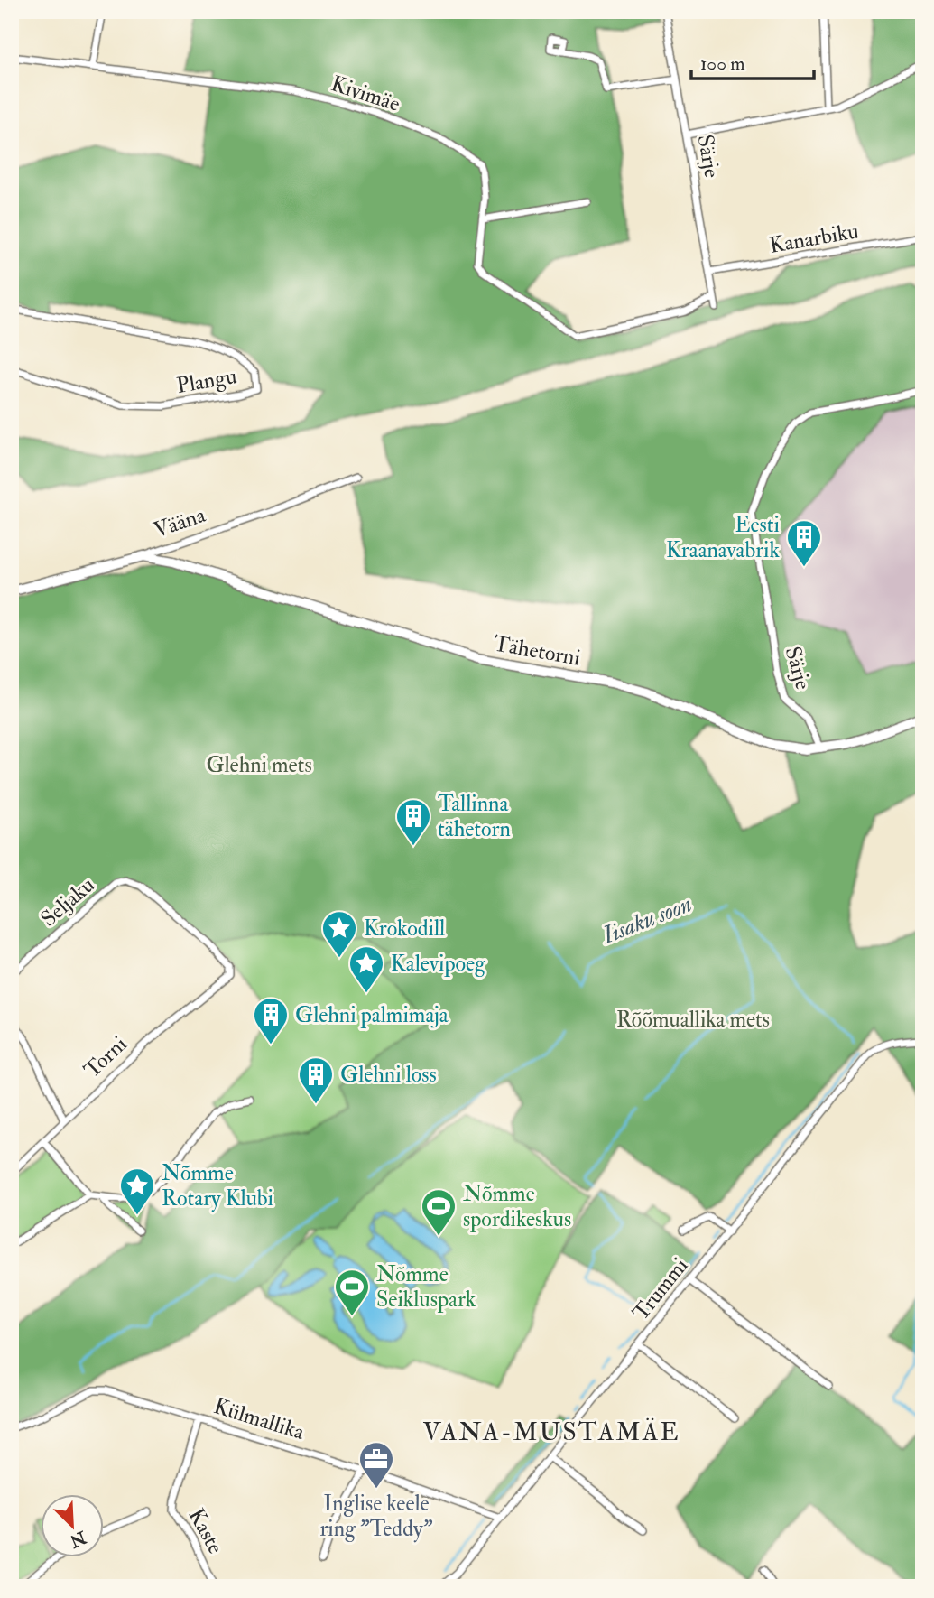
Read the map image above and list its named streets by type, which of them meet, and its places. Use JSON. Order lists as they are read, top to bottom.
{
  "streets": {
    "street": [
      "Kivimäe",
      "Särje",
      "Kanarbiku",
      "Plangu",
      "Vääna",
      "Tähetorni",
      "Seljaku",
      "Torni",
      "Trummi",
      "Külmallika",
      "Kaste"
    ]
  },
  "crossings": [
    ["Kivimäe", "Särje"],
    ["Särje", "Kanarbiku"],
    ["Särje", "Tähetorni"],
    ["Vääna", "Tähetorni"],
    ["Seljaku", "Torni"],
    ["Trummi", "Külmallika"],
    ["Külmallika", "Kaste"]
  ],
  "districts": ["VANA-MUSTAMÄE"],
  "water": ["Iisaku soon"],
  "parks": ["Glehni mets", "Rõõmuallika mets"],
  "places": {
    "building": [
      "Eesti Kraanavabrik",
      "Tallinna tähetorn",
      "Glehni palmimaja",
      "Glehni loss"
    ],
    "place": ["Krokodill", "Kalevipoeg", "Nõmme Rotary Klubi"],
    "sports": ["Nõmme spordikeskus", "Nõmme Seikluspark"],
    "office": ["Inglise keele ring \"Teddy\""]
  },
  "scale_bar": "100 m",
  "north": "bottom right"
}
